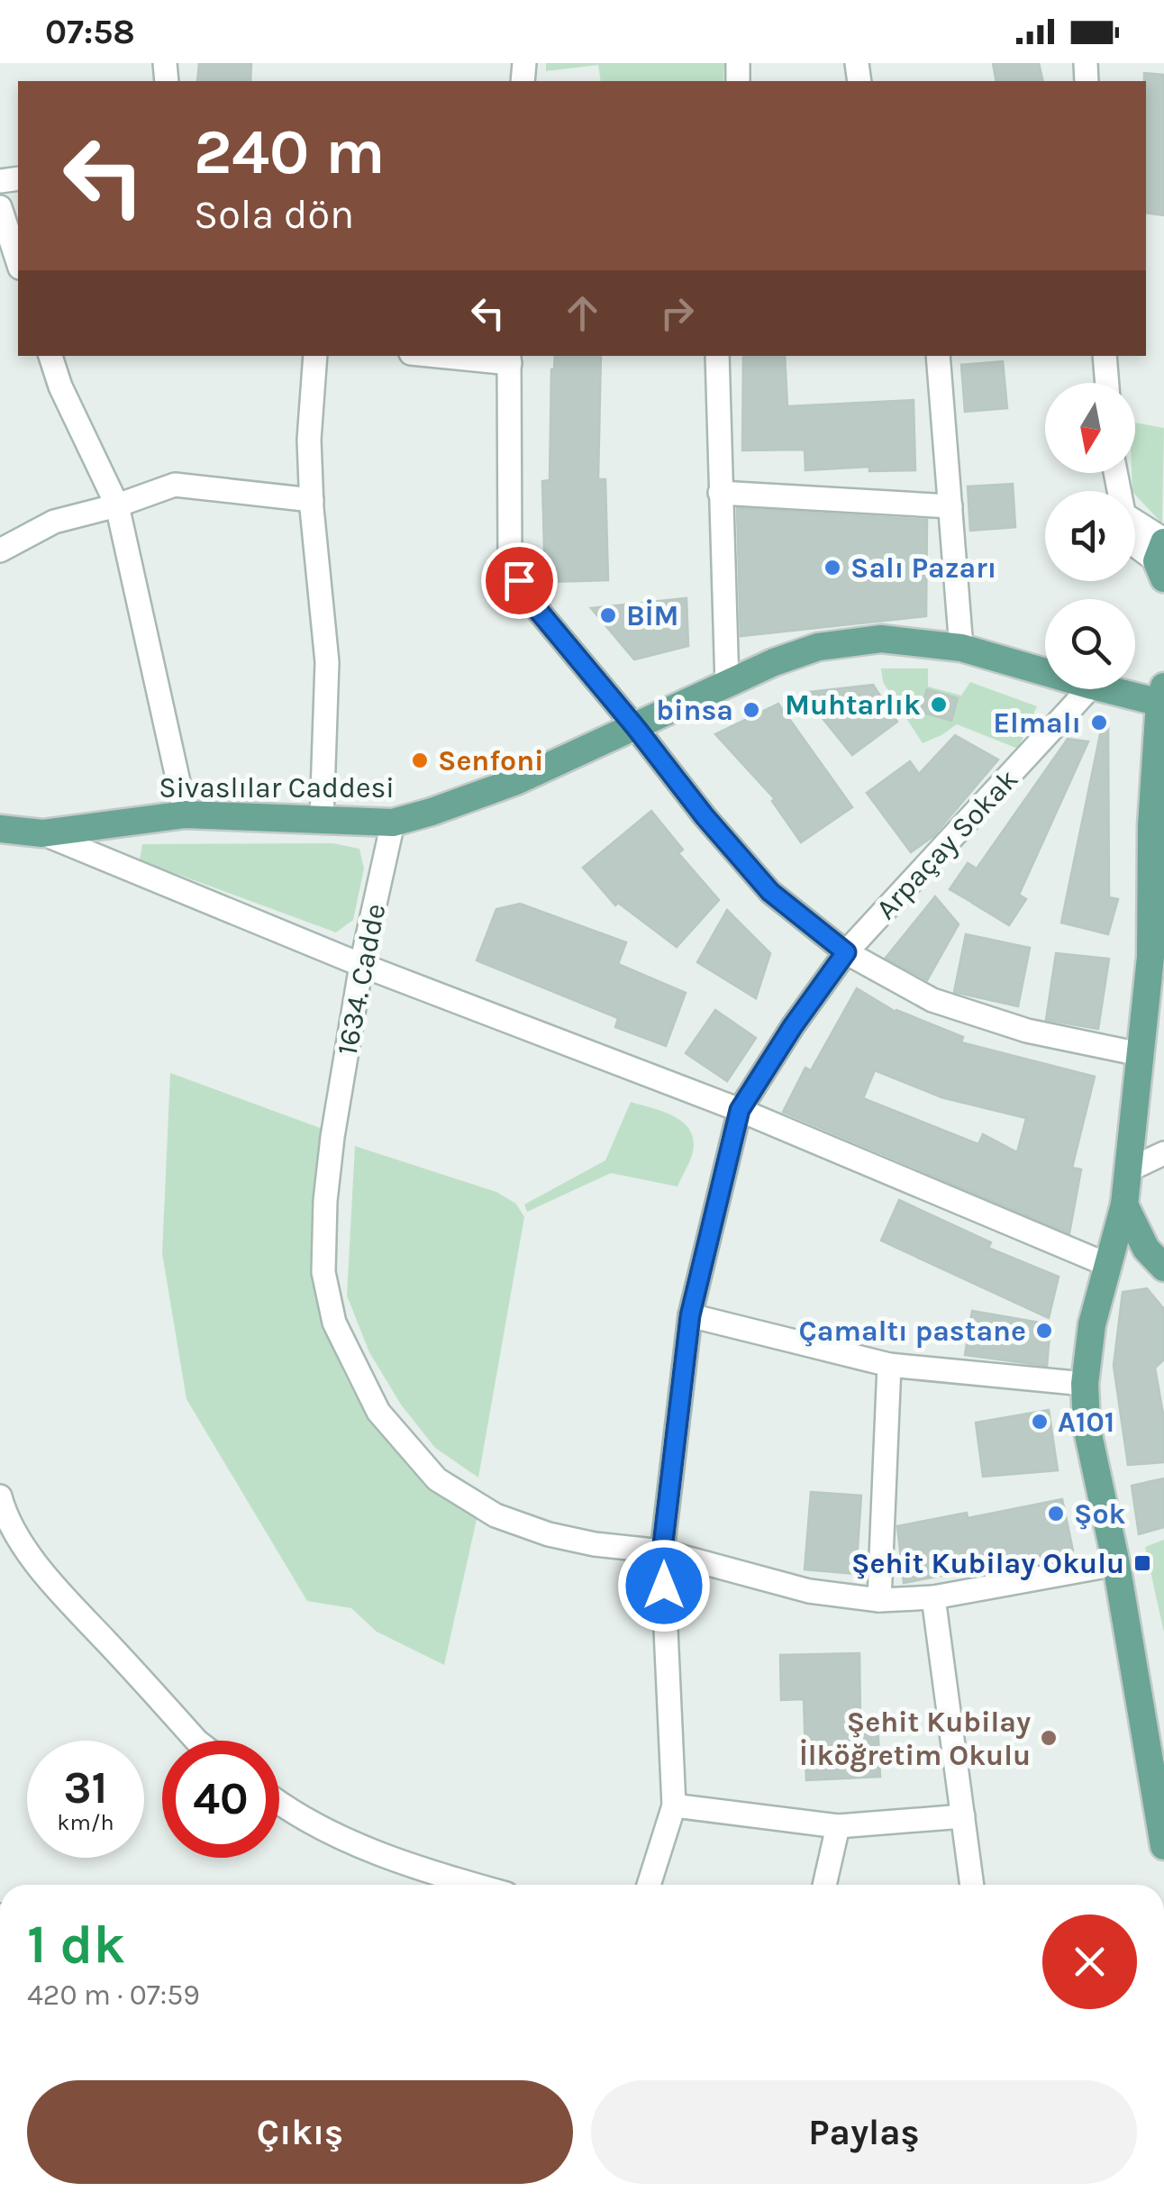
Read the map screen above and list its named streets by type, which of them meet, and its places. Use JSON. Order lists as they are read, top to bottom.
{
  "streets": {
    "main road": ["Sivaslılar Caddesi"],
    "street": ["Arpaçay Sokak", "1634. Cadde"]
  },
  "crossings": [
    ["Sivaslılar Caddesi", "1634. Cadde"],
    ["Arpaçay Sokak", "1634. Cadde"]
  ],
  "places": {
    "other": [
      "Salı Pazarı",
      "BİM",
      "Muhtarlık",
      "binsa",
      "Elmalı",
      "Senfoni",
      "Çamaltı pastane",
      "A101",
      "Şok",
      "Şehit Kubilay İlköğretim Okulu"
    ],
    "transit": ["Şehit Kubilay Okulu"]
  },
  "north": "bottom",
  "page": {
    "status": "07:58",
    "turn": ["240 m", "Sola dön"],
    "speed": "31 km/h",
    "limit": "40",
    "heading": ["1 dk", "420 m · 07:59"],
    "buttons": ["Çıkış", "Paylaş"]
  }
}
